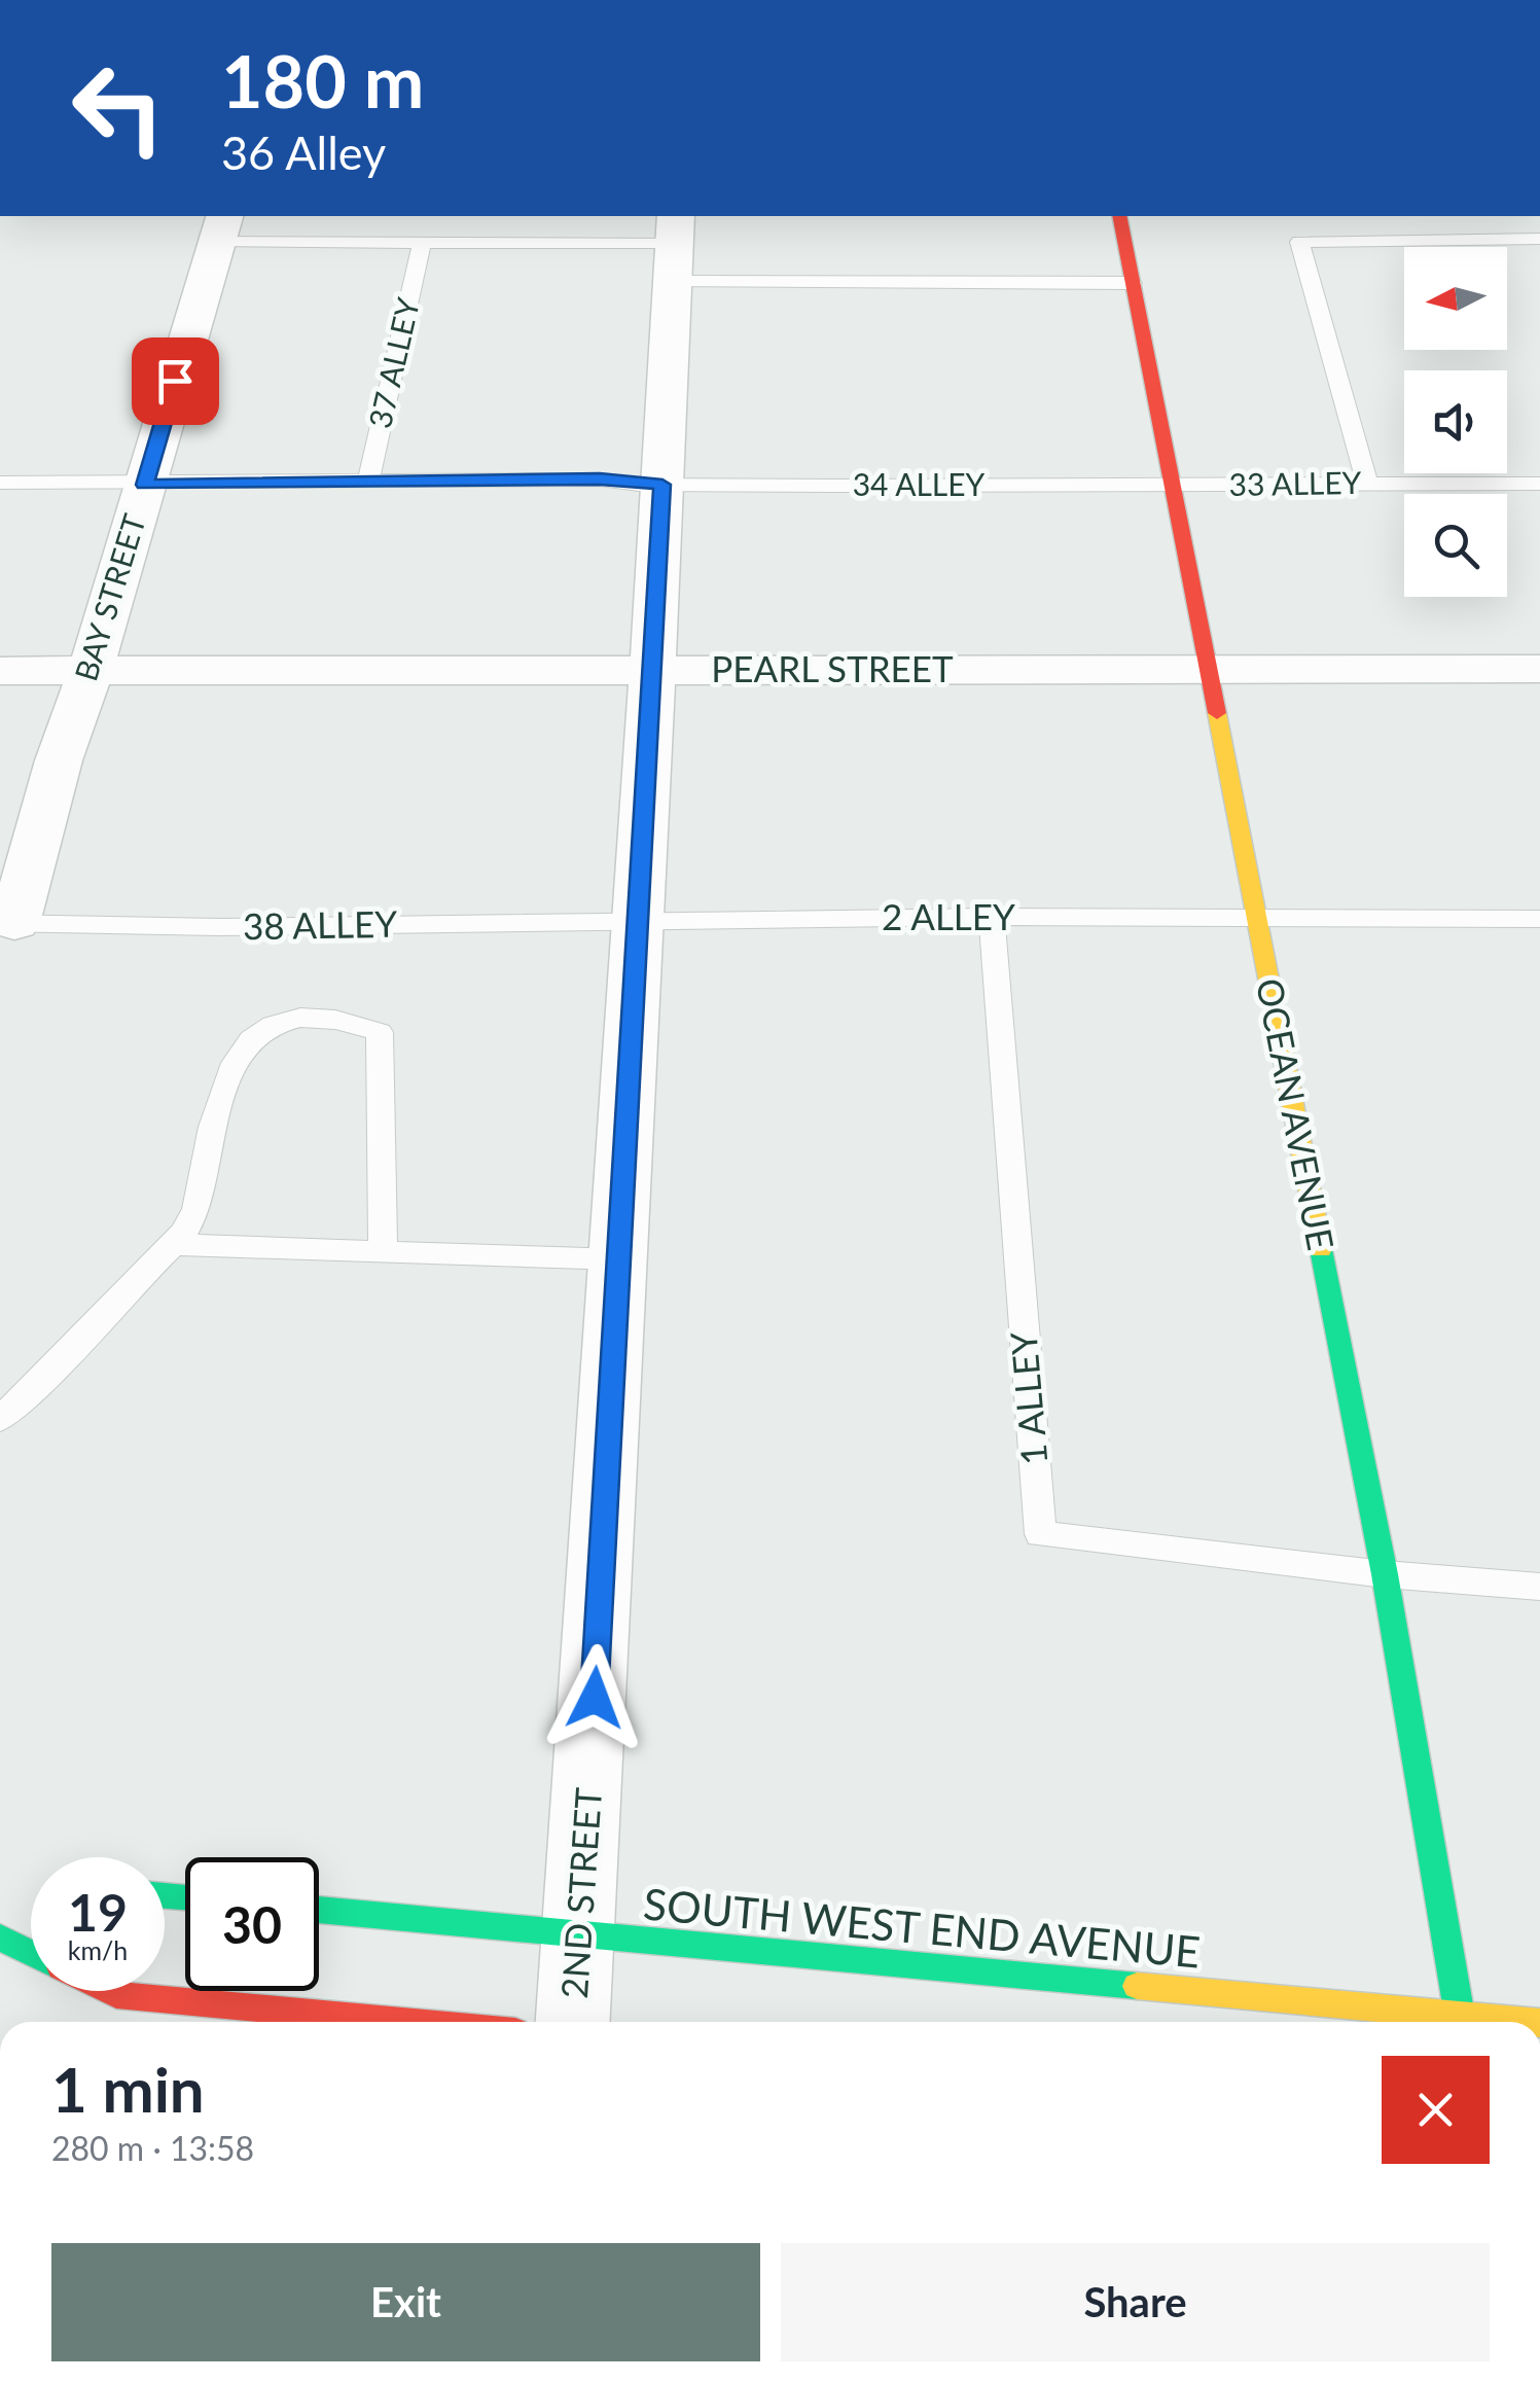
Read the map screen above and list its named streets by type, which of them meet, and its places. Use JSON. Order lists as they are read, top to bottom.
{
  "streets": {
    "street": [
      "BAY STREET",
      "PEARL STREET",
      "OCEAN AVENUE",
      "2ND STREET",
      "SOUTH WEST END AVENUE"
    ],
    "lane": [
      "37 ALLEY",
      "33 ALLEY",
      "34 ALLEY",
      "2 ALLEY",
      "38 ALLEY",
      "1 ALLEY"
    ]
  },
  "crossings": [
    ["37 ALLEY", "34 ALLEY"],
    ["33 ALLEY", "34 ALLEY"],
    ["33 ALLEY", "OCEAN AVENUE"],
    ["34 ALLEY", "BAY STREET"],
    ["34 ALLEY", "OCEAN AVENUE"],
    ["34 ALLEY", "2ND STREET"],
    ["BAY STREET", "PEARL STREET"],
    ["BAY STREET", "38 ALLEY"],
    ["PEARL STREET", "OCEAN AVENUE"],
    ["PEARL STREET", "2ND STREET"],
    ["2 ALLEY", "38 ALLEY"],
    ["2 ALLEY", "OCEAN AVENUE"],
    ["2 ALLEY", "1 ALLEY"],
    ["2 ALLEY", "2ND STREET"],
    ["38 ALLEY", "2ND STREET"],
    ["OCEAN AVENUE", "1 ALLEY"],
    ["OCEAN AVENUE", "SOUTH WEST END AVENUE"],
    ["2ND STREET", "SOUTH WEST END AVENUE"]
  ],
  "north": "left",
  "page": {
    "turn": ["180 m", "36 Alley"],
    "speed": "19 km/h",
    "limit": "30",
    "heading": ["1 min", "280 m · 13:58"],
    "buttons": ["Exit", "Share"]
  }
}
